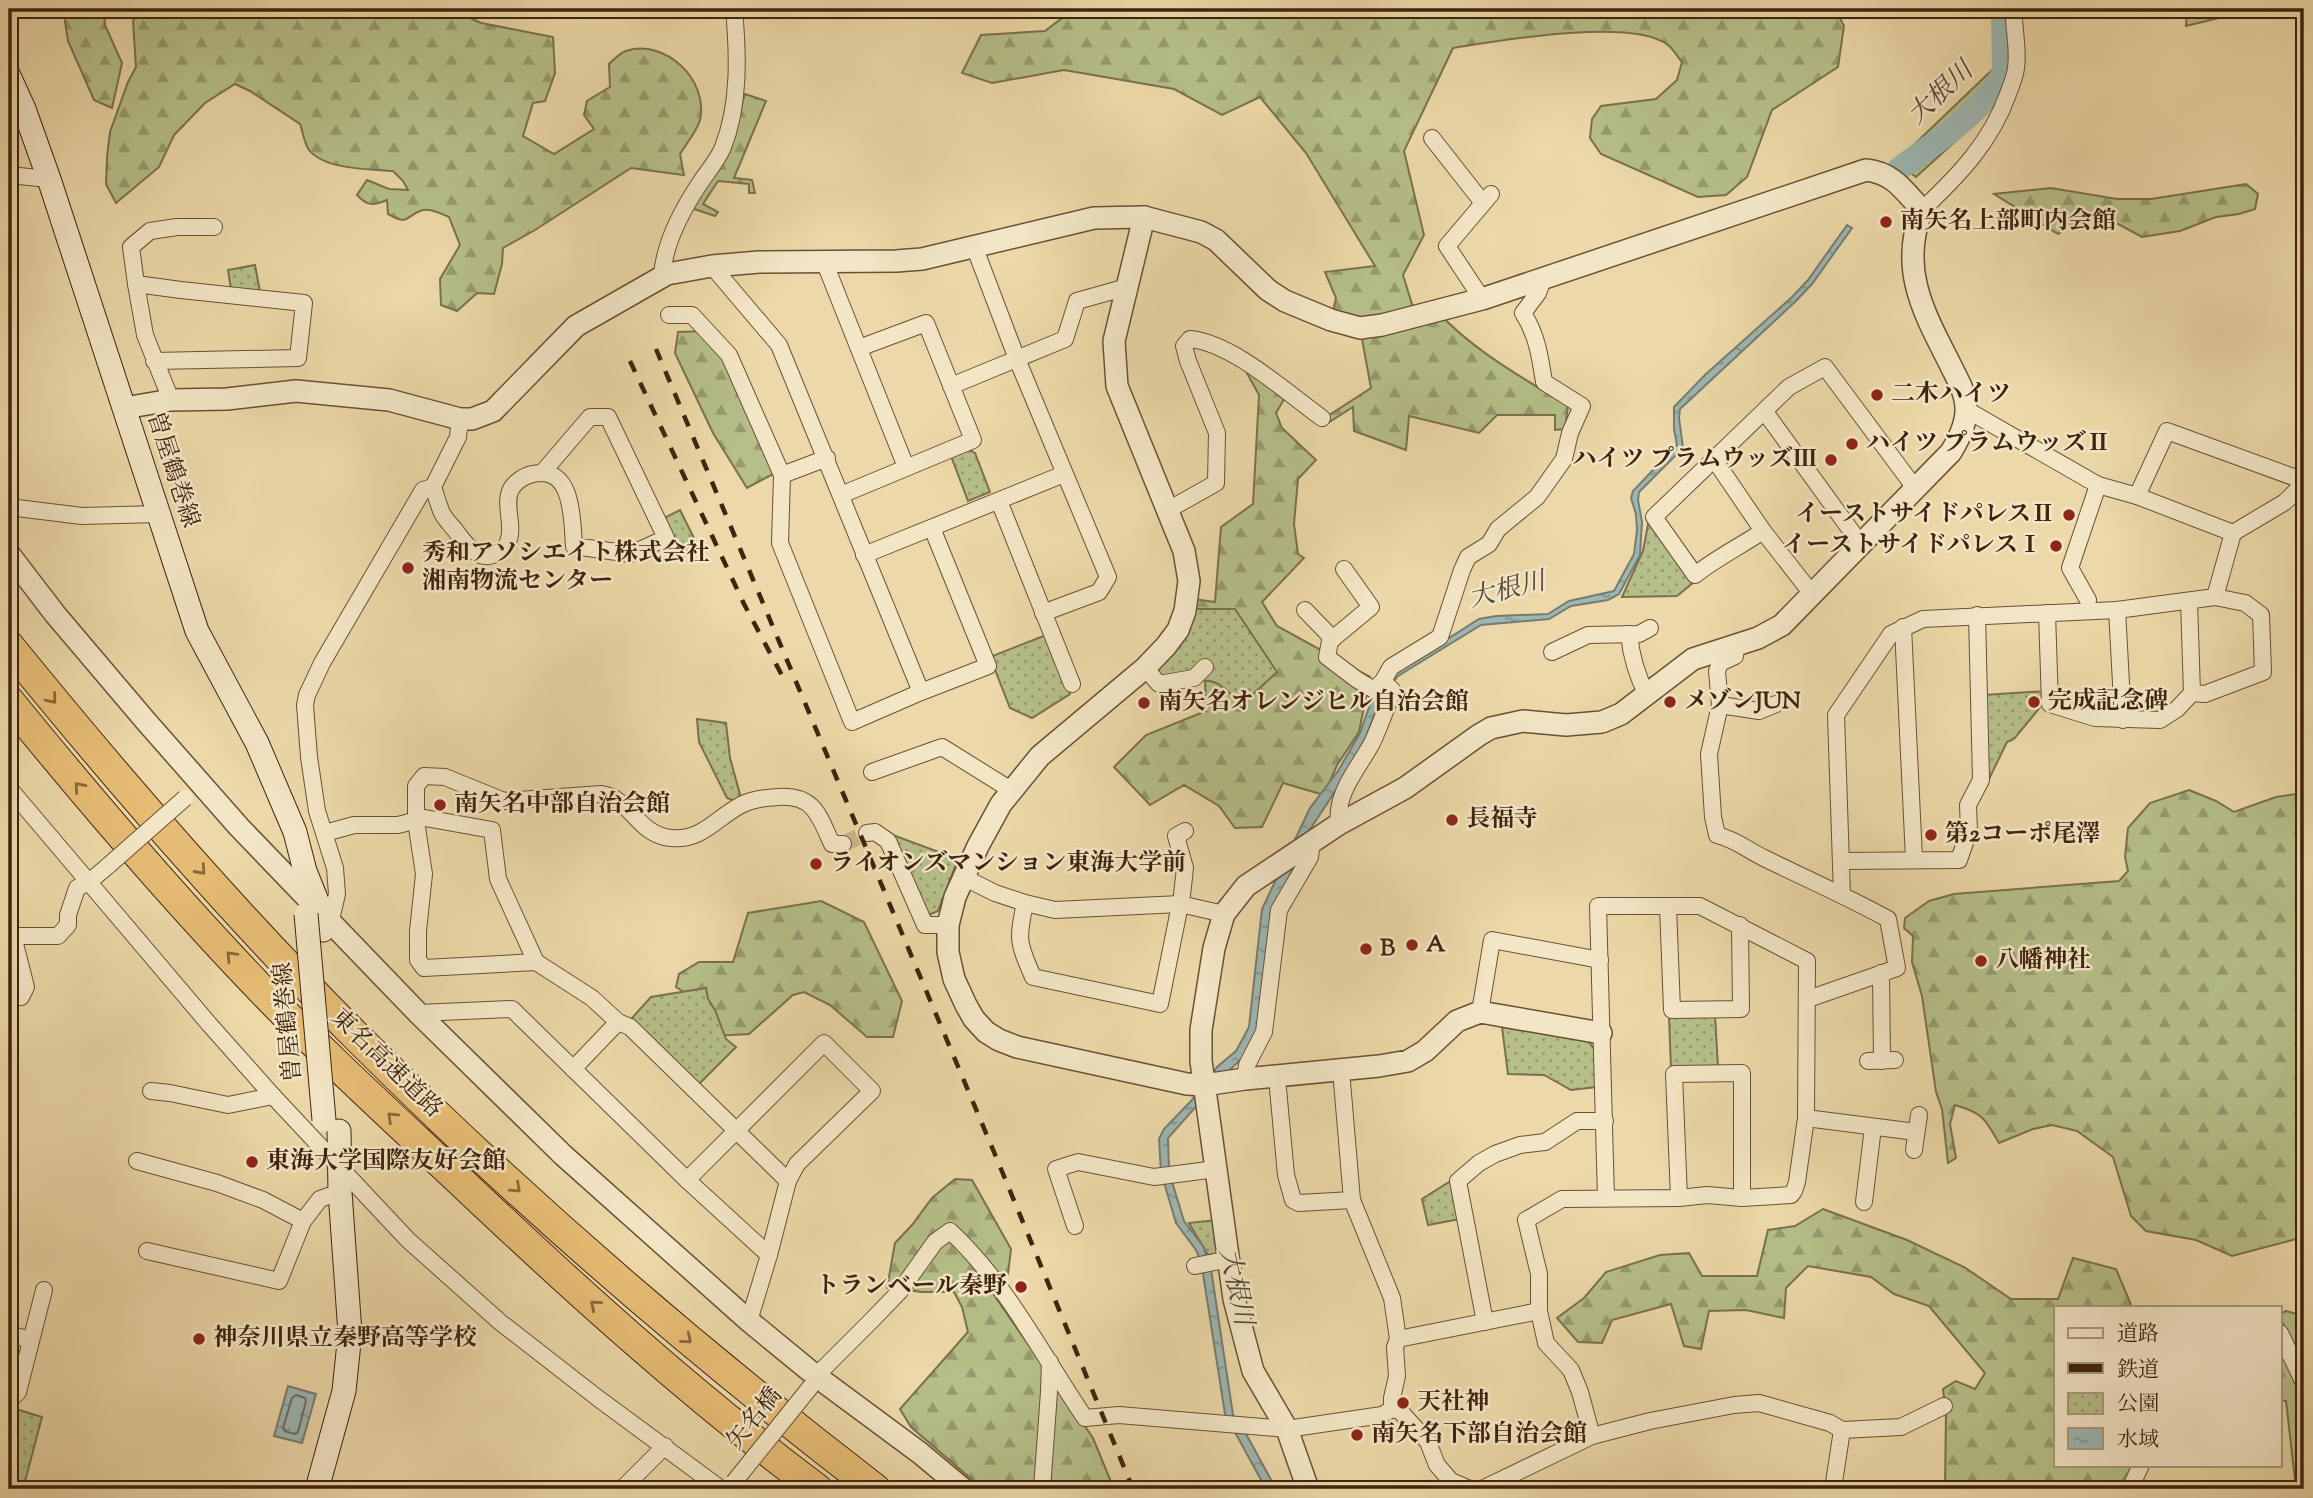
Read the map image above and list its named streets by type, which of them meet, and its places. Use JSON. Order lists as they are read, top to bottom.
{
  "streets": {
    "highway": ["東名高速道路"],
    "main road": ["曽屋鶴巻線"],
    "street": ["矢名橋"]
  },
  "water": ["大根川"],
  "places": [
    "南矢名上部町内会館",
    "二木ハイツ",
    "ハイツ プラムウッズⅡ",
    "ハイツ プラムウッズⅢ",
    "イーストサイドパレスⅡ",
    "イーストサイドパレスⅠ",
    "秀和アソシエイト株式会社 湘南物流センター",
    "メゾンJUN",
    "完成記念碑",
    "南矢名オレンジヒル自治会館",
    "南矢名中部自治会館",
    "長福寺",
    "第2コーポ尾澤",
    "ライオンズマンション東海大学前",
    "A",
    "B",
    "八幡神社",
    "東海大学国際友好会館",
    "トランベール秦野",
    "神奈川県立秦野高等学校",
    "天社神",
    "南矢名下部自治会館"
  ],
  "legend": [
    "道路",
    "鉄道",
    "公園",
    "水域"
  ]
}
